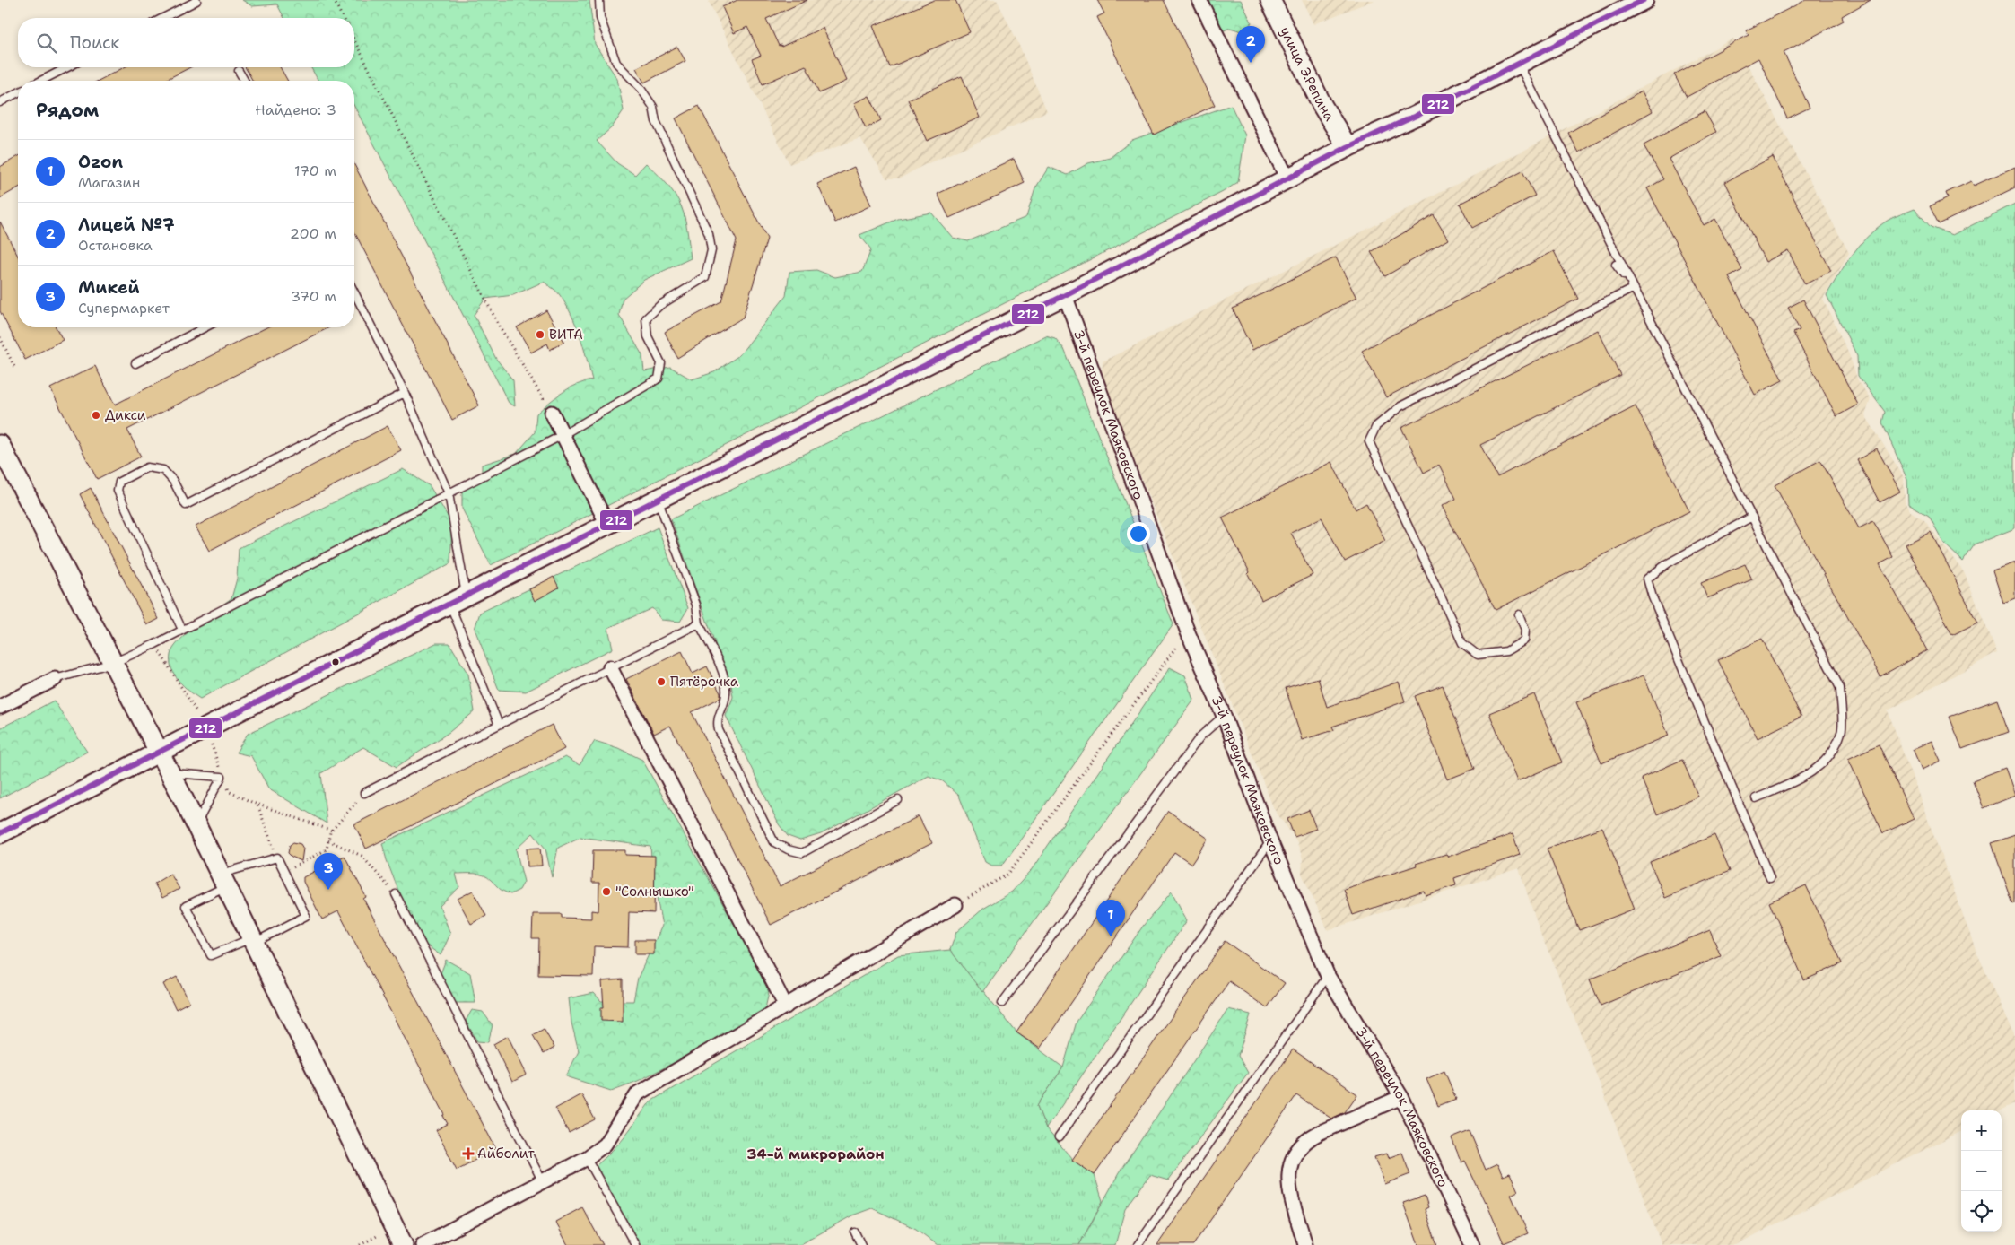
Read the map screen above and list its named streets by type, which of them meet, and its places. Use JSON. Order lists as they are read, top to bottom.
{
  "streets": {
    "main road": ["улица Э.Репина"],
    "street": ["3-й переулок Маяковского"]
  },
  "districts": ["34-й микрорайон"],
  "places": {
    "other": [
      "ВИТА",
      "Дикси",
      "Пятёрочка",
      "\"Солнышко\""
    ],
    "health": ["Айболит"]
  },
  "lines": ["transit line 212"],
  "page": {
    "search": "Поиск",
    "pins": ["2", "3", "1"],
    "heading": ["Рядом", "Найдено: 3"],
    "list": [
      {
        "mark": "1",
        "name": "Ozon",
        "note": "Магазин",
        "value": "170 m"
      },
      {
        "mark": "2",
        "name": "Лицей №7",
        "note": "Остановка",
        "value": "200 m"
      },
      {
        "mark": "3",
        "name": "Микей",
        "note": "Супермаркет",
        "value": "370 m"
      }
    ],
    "map_buttons": ["+", "−"]
  }
}
